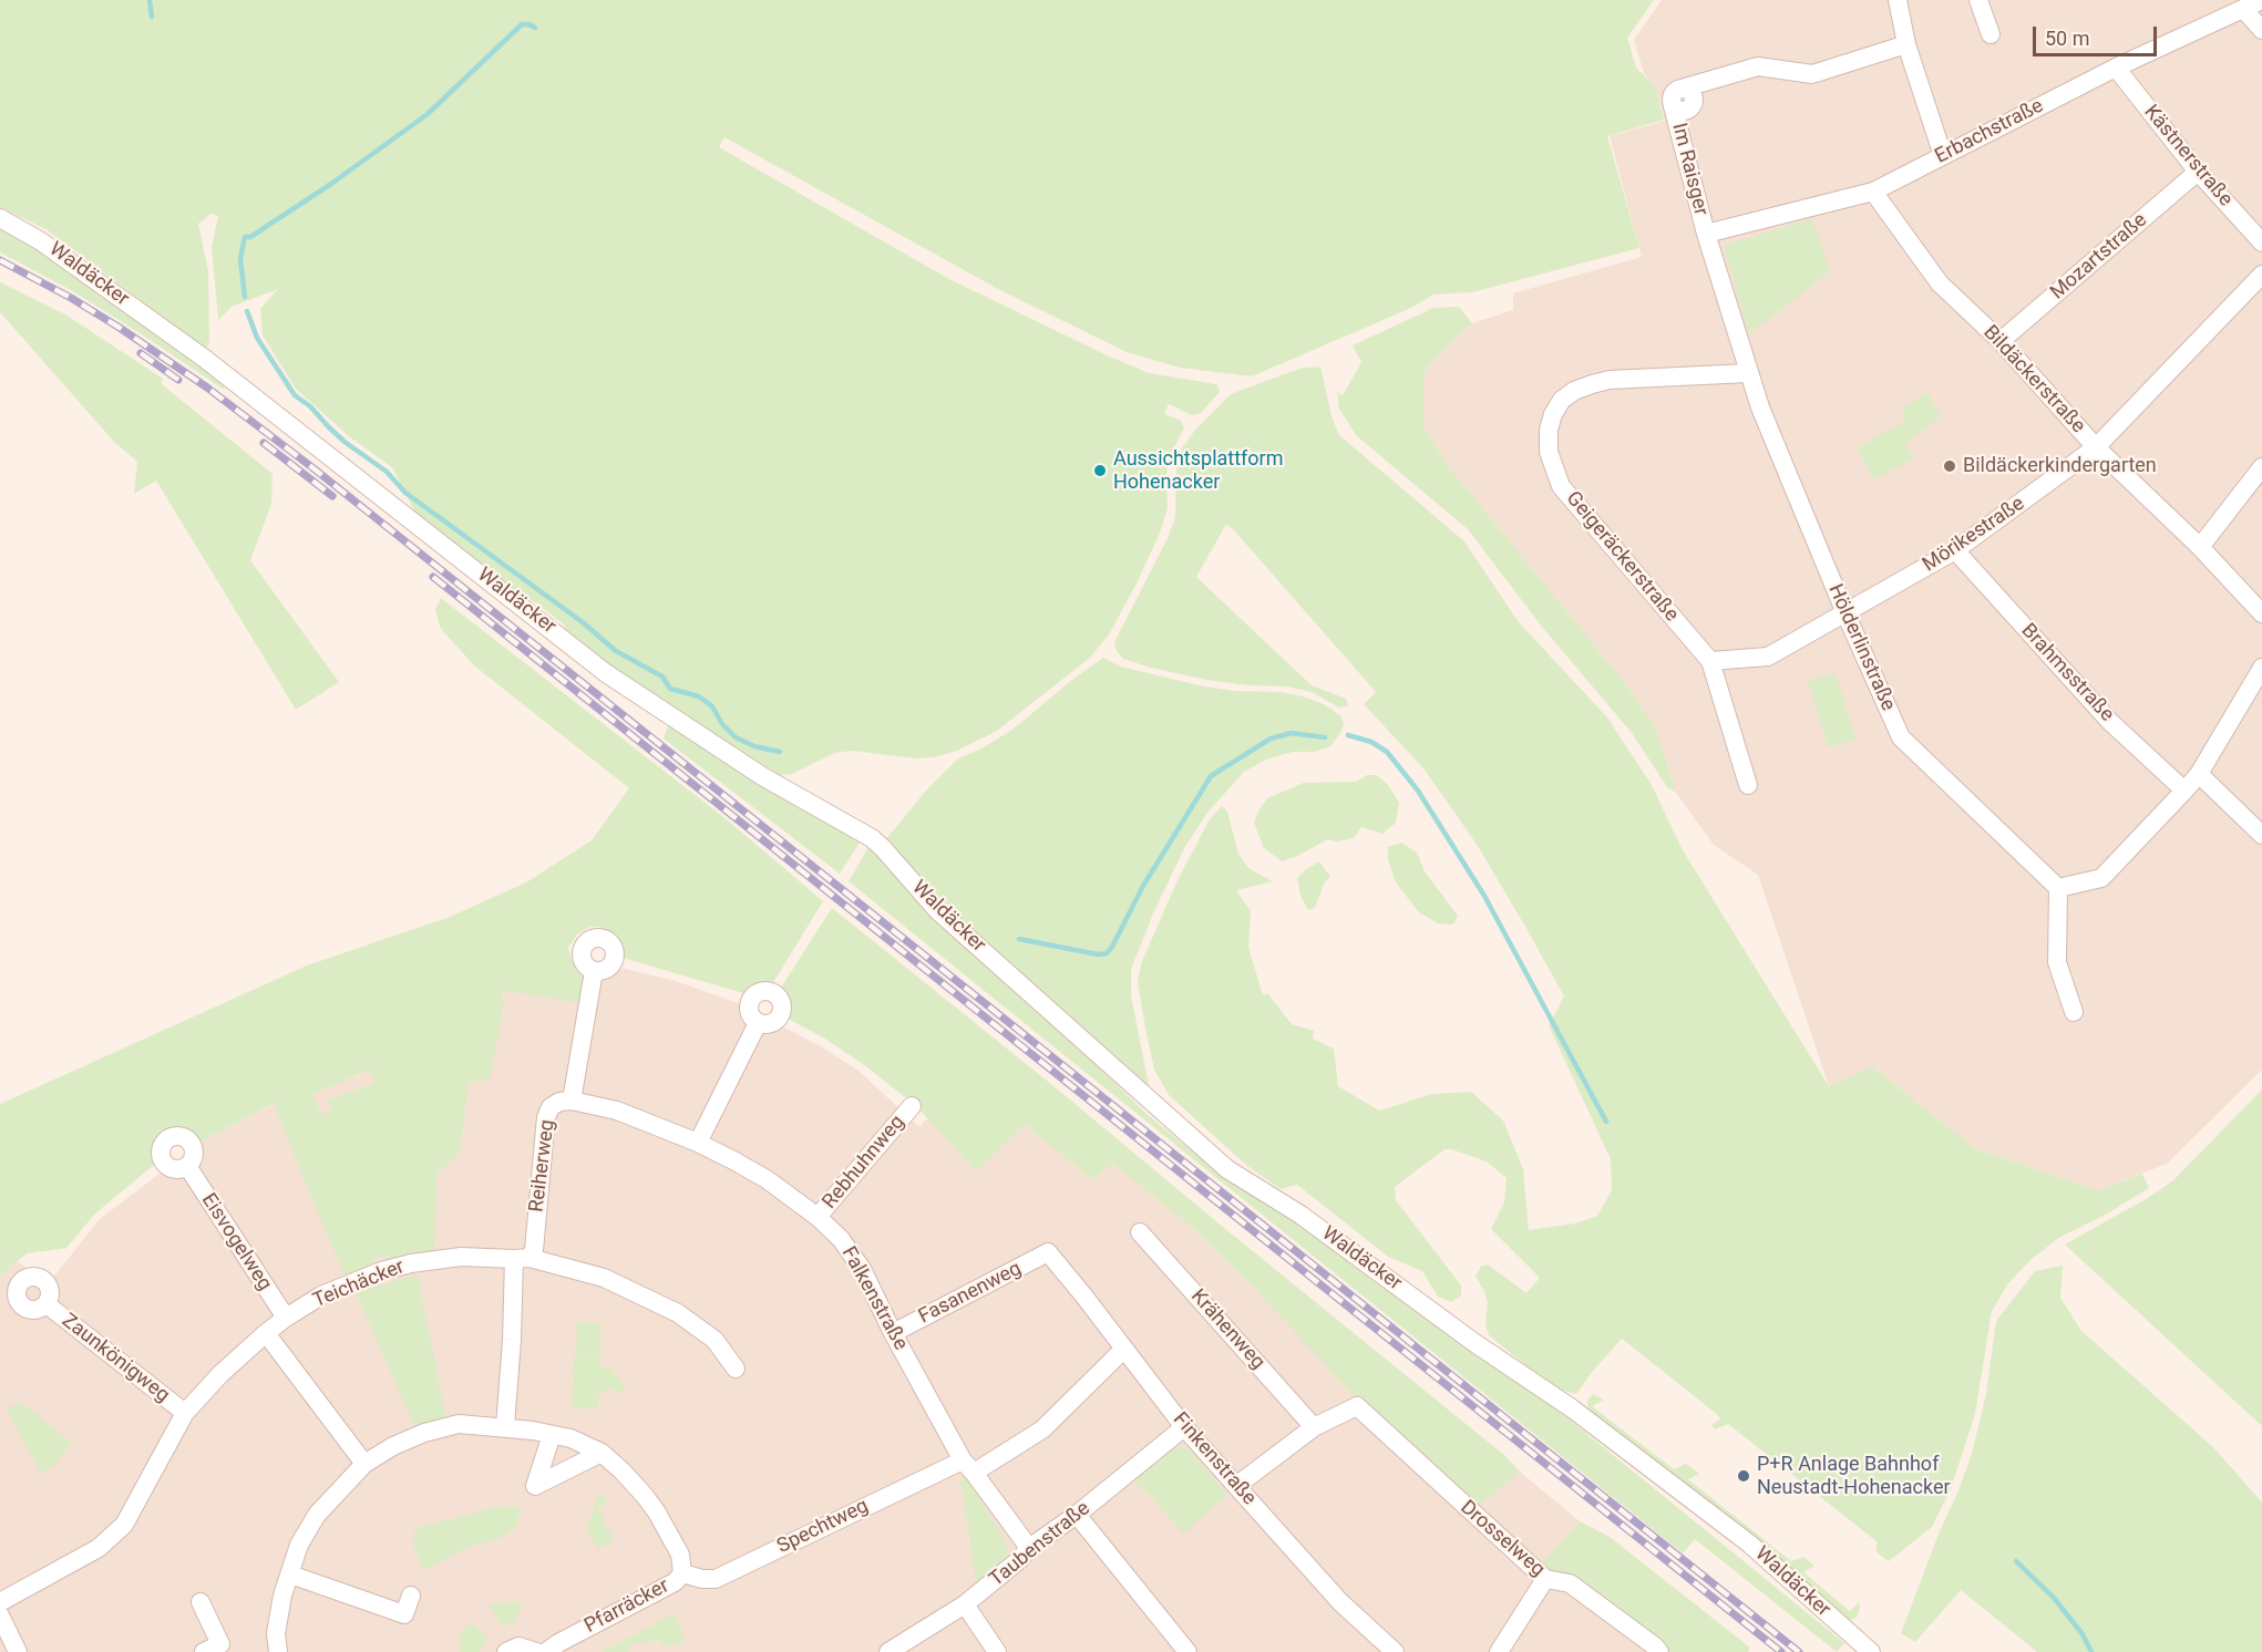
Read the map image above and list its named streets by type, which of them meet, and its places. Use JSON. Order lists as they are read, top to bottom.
{
  "streets": {
    "street": [
      "Erbachstraße",
      "Kästnerstraße",
      "Im Raisger",
      "Mozartstraße",
      "Waldäcker",
      "Bildäckerstraße",
      "Mörikestraße",
      "Geigeräckerstraße",
      "Hölderlinstraße",
      "Brahmsstraße",
      "Rebhuhnweg",
      "Reiherweg",
      "Eisvogelweg",
      "Teichäcker",
      "Fasanenweg",
      "Falkenstraße",
      "Krähenweg",
      "Zaunkönigweg",
      "Finkenstraße",
      "Spechtweg",
      "Drosselweg",
      "Taubenstraße",
      "Pfarräcker"
    ]
  },
  "crossings": [
    ["Erbachstraße", "Kästnerstraße"],
    ["Erbachstraße", "Im Raisger"],
    ["Erbachstraße", "Bildäckerstraße"],
    ["Erbachstraße", "Hölderlinstraße"],
    ["Kästnerstraße", "Mozartstraße"],
    ["Im Raisger", "Hölderlinstraße"],
    ["Mozartstraße", "Bildäckerstraße"],
    ["Bildäckerstraße", "Mörikestraße"],
    ["Mörikestraße", "Hölderlinstraße"],
    ["Mörikestraße", "Brahmsstraße"],
    ["Geigeräckerstraße", "Hölderlinstraße"],
    ["Rebhuhnweg", "Falkenstraße"],
    ["Reiherweg", "Teichäcker"],
    ["Reiherweg", "Falkenstraße"],
    ["Eisvogelweg", "Teichäcker"],
    ["Teichäcker", "Zaunkönigweg"],
    ["Fasanenweg", "Falkenstraße"],
    ["Fasanenweg", "Finkenstraße"],
    ["Falkenstraße", "Spechtweg"],
    ["Falkenstraße", "Taubenstraße"],
    ["Krähenweg", "Drosselweg"],
    ["Finkenstraße", "Spechtweg"],
    ["Finkenstraße", "Taubenstraße"],
    ["Spechtweg", "Pfarräcker"]
  ],
  "places": ["Bildäckerkindergarten", "Aussichtsplattform Hohenacker", "P+R Anlage Bahnhof Neustadt-Hohenacker"],
  "scale_bar": "50 m"
}
